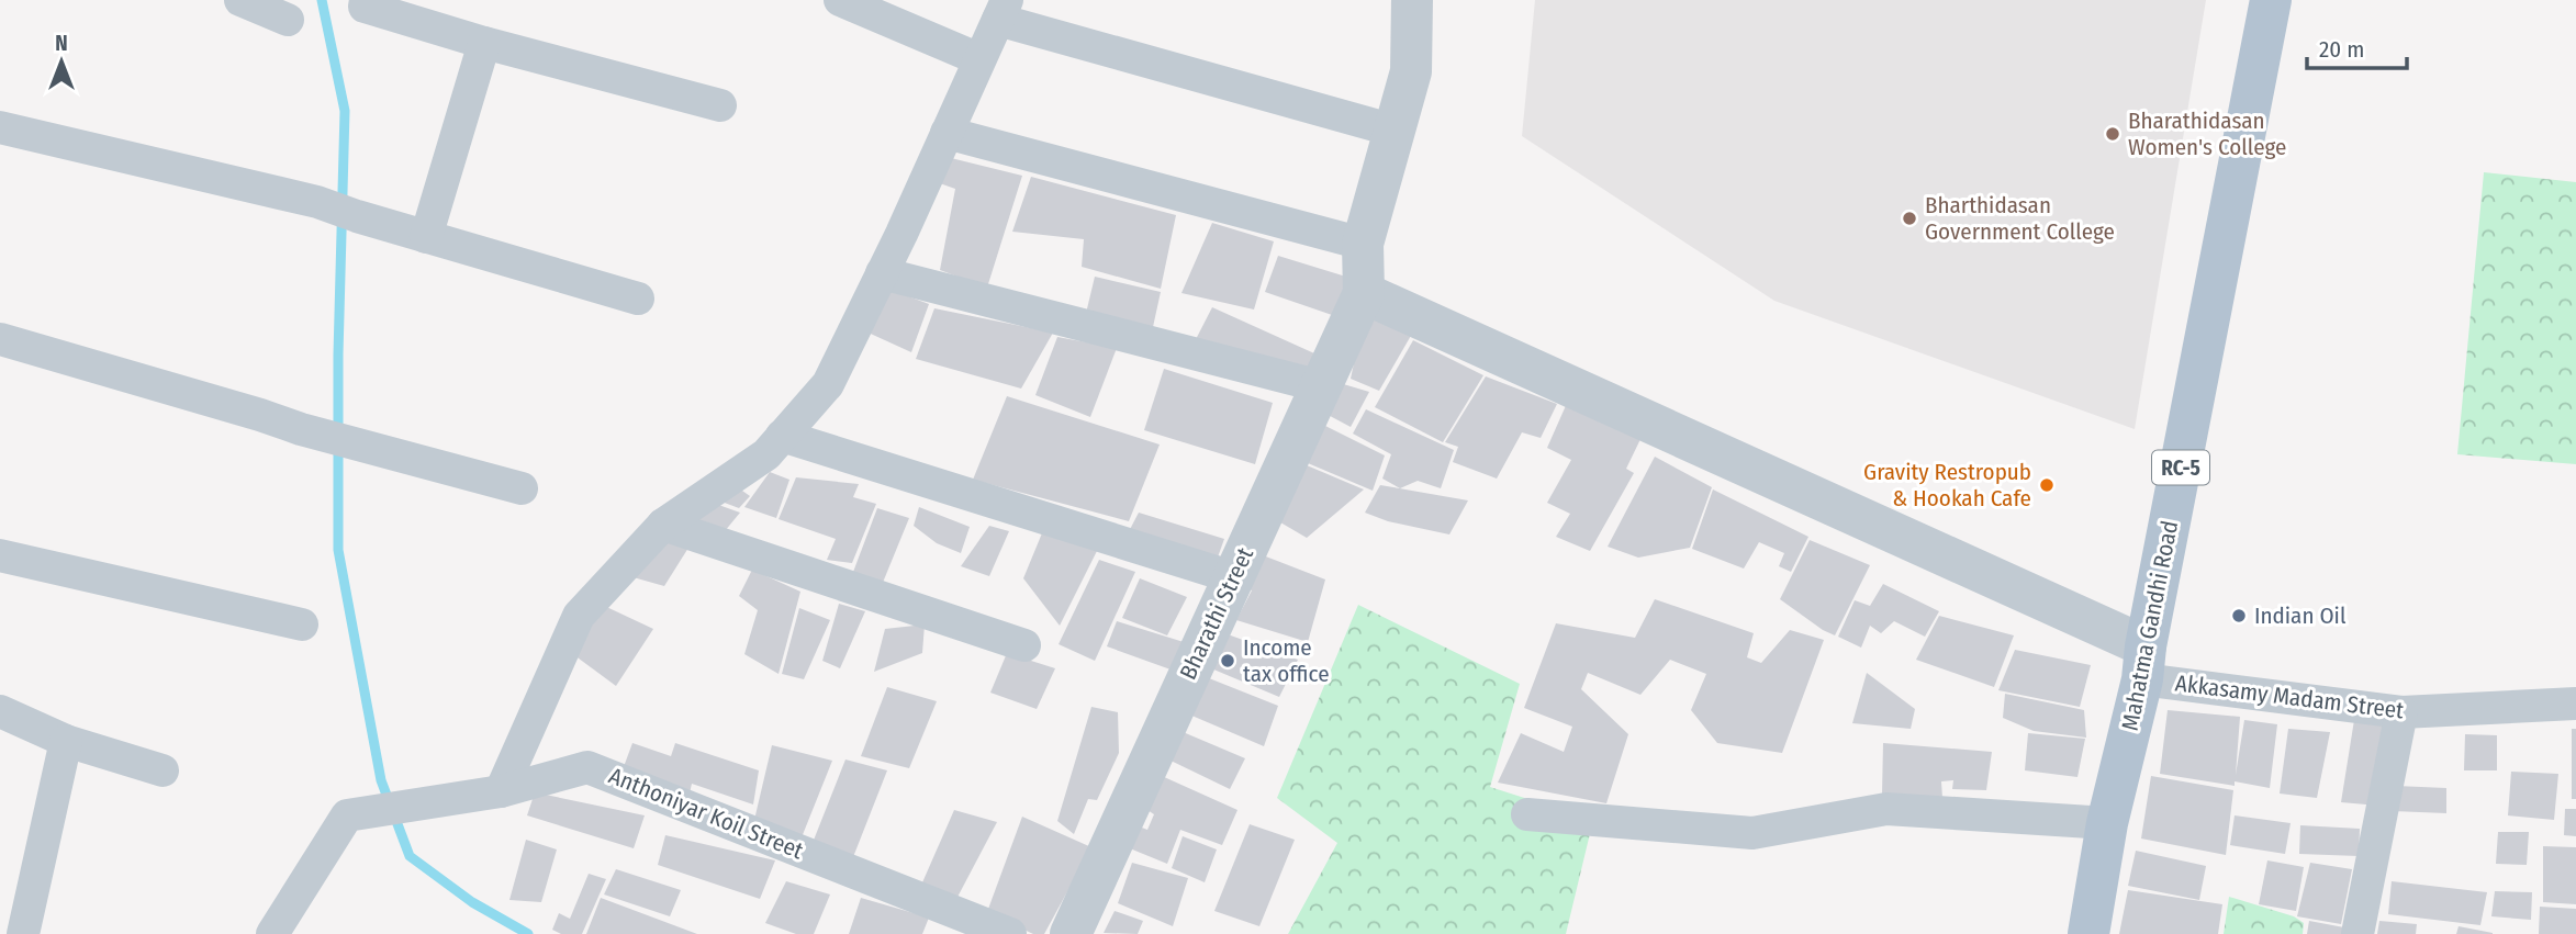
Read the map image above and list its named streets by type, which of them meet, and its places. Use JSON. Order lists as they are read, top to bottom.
{
  "streets": {
    "main road": ["RC-5", "Mahatma Gandhi Road"],
    "street": ["Bharathi Street", "Akkasamy Madam Street", "Anthoniyar Koil Street"]
  },
  "crossings": [
    ["Mahatma Gandhi Road", "Akkasamy Madam Street"]
  ],
  "places": [
    "Bharathidasan Women's College",
    "Bharthidasan Government College",
    "Gravity Restropub & Hookah Cafe",
    "Indian Oil",
    "Income tax office"
  ],
  "scale_bar": "20 m",
  "north": "top"
}
